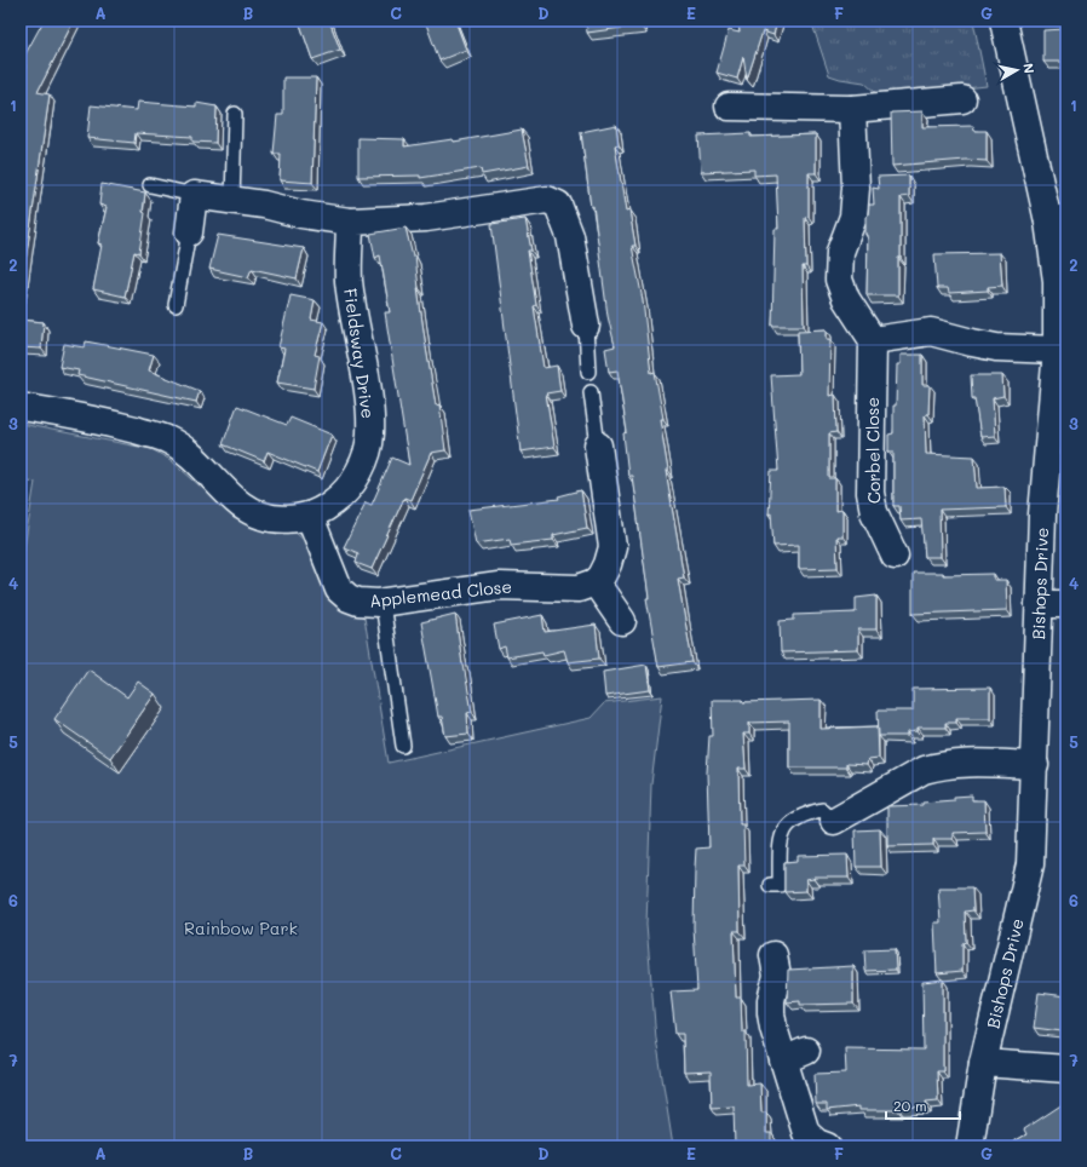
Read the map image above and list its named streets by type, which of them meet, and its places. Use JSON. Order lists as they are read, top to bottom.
{
  "streets": {
    "street": [
      "Fieldsway Drive",
      "Corbel Close",
      "Bishops Drive",
      "Applemead Close"
    ]
  },
  "crossings": [
    ["Fieldsway Drive", "Applemead Close"]
  ],
  "parks": ["Rainbow Park"],
  "scale_bar": "20 m",
  "north": "right",
  "grid": {
    "columns": [
      "A",
      "B",
      "C",
      "D",
      "E",
      "F",
      "G"
    ],
    "rows": [
      "1",
      "2",
      "3",
      "4",
      "5",
      "6",
      "7"
    ]
  }
}
